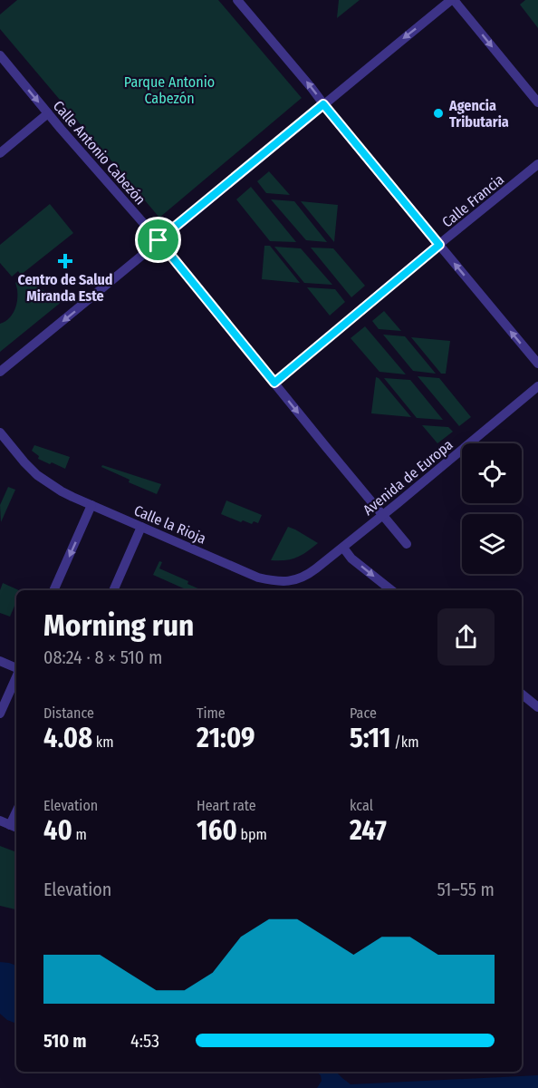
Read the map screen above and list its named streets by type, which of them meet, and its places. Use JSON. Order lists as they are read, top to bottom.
{
  "streets": {
    "street": [
      "Calle Antonio Cabezón",
      "Calle Francia",
      "Avenida de Europa",
      "Calle la Rioja"
    ]
  },
  "crossings": [
    ["Calle Antonio Cabezón", "Calle Francia"],
    ["Calle Antonio Cabezón", "Avenida de Europa"],
    ["Avenida de Europa", "Calle la Rioja"]
  ],
  "one_way": ["Calle Antonio Cabezón"],
  "parks": ["Parque Antonio Cabezón"],
  "places": {
    "other": ["Agencia Tributaria"],
    "health": ["Centro de Salud Miranda Este"]
  },
  "page": {
    "heading": ["Morning run", "08:24 · 8 × 510 m"],
    "stats": [
      ["Distance", "4.08 km"],
      ["Time", "21:09"],
      ["Pace", "5:11 /km"],
      ["Elevation", "40 m"],
      ["Heart rate", "160 bpm"],
      ["kcal", "247"]
    ],
    "chart": ["Elevation", "51–55 m"],
    "list": [
      {
        "name": "510 m",
        "note": "4:53"
      }
    ]
  }
}
